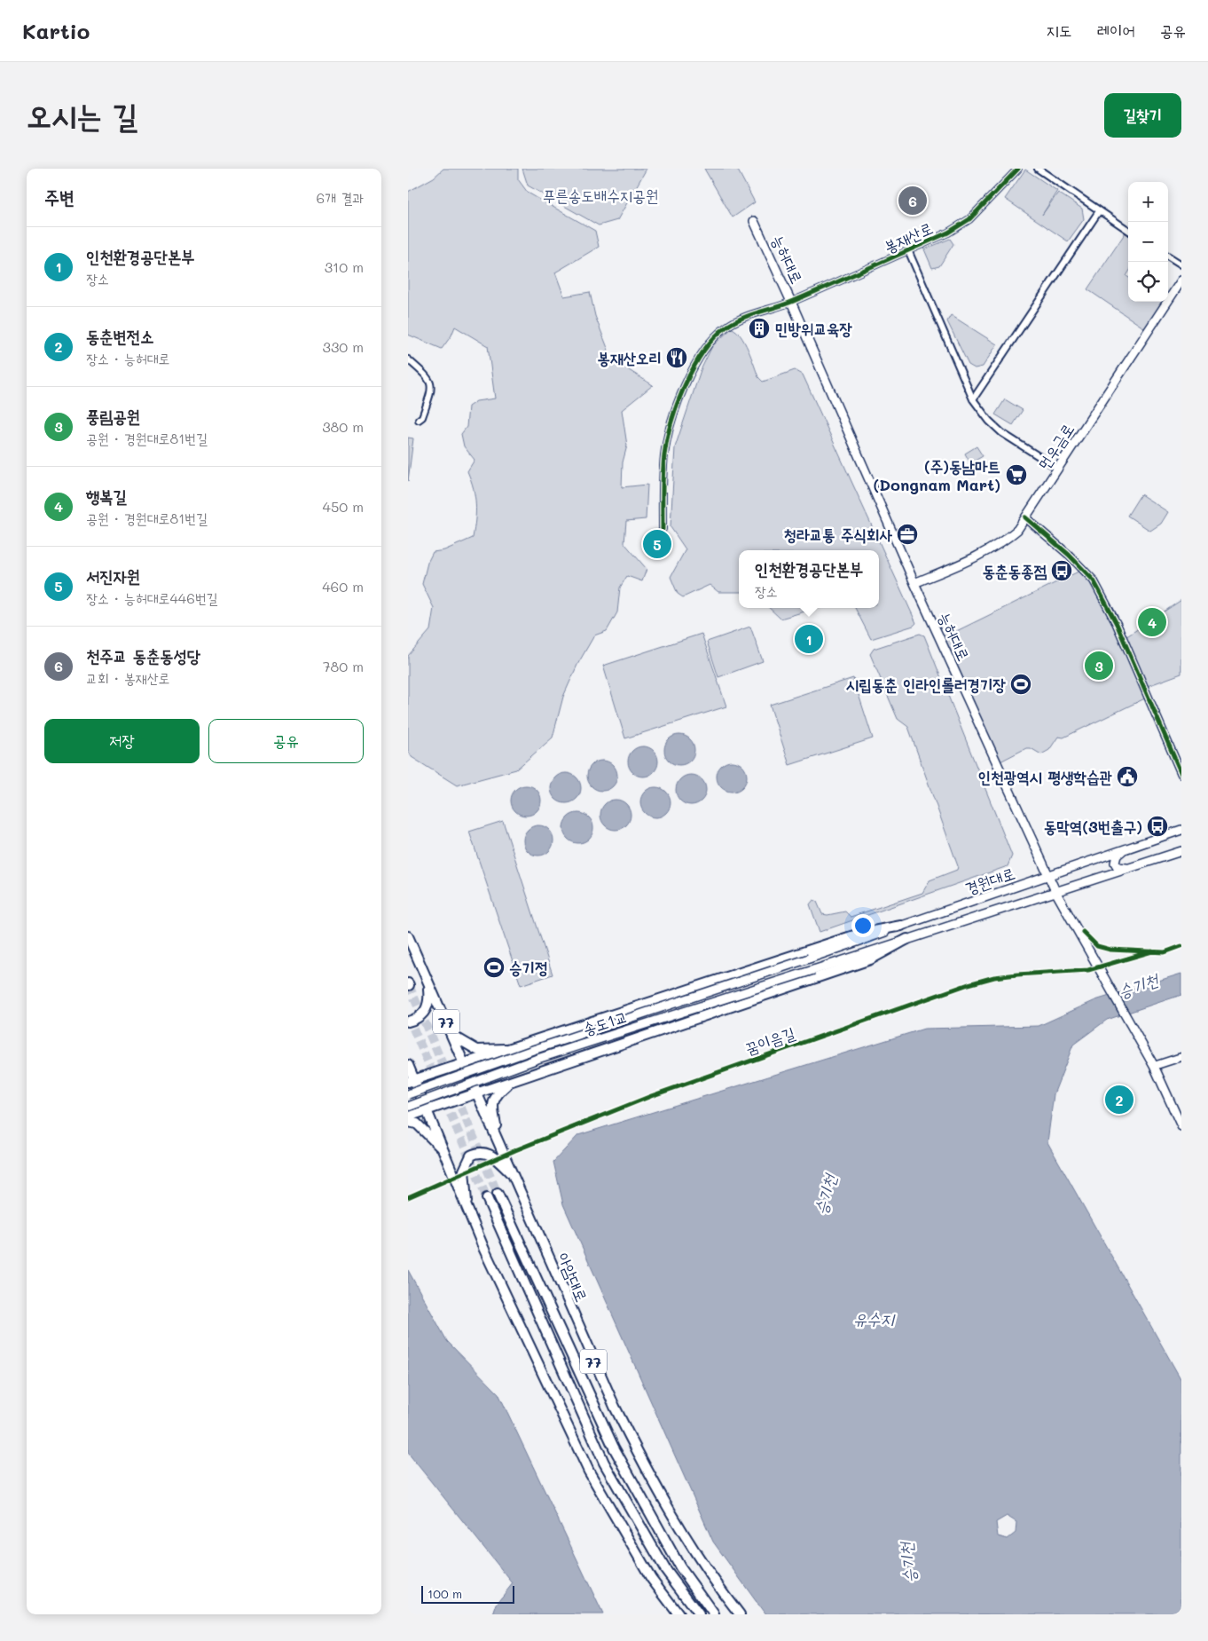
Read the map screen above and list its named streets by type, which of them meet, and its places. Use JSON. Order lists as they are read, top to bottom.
{
  "streets": {
    "main road": [
      "능허대로",
      "먼우금로",
      "경원대로",
      "77",
      "송도1교",
      "아암대로"
    ],
    "street": ["봉재산로"],
    "cycle path": ["꿈이음길"]
  },
  "crossings": [
    ["봉재산로", "능허대로"],
    ["능허대로", "먼우금로"],
    ["능허대로", "경원대로"],
    ["경원대로", "송도1교"]
  ],
  "water": ["승기천", "유수지"],
  "parks": ["푸른송도배수지공원"],
  "places": {
    "building": ["민방위교육장"],
    "restaurant": ["봉재산오리"],
    "supermarket": ["(주)동남마트 (Dongnam Mart)"],
    "office": ["청라교통 주식회사"],
    "bus stop": ["동춘동종점", "동막역(3번출구)"],
    "sports": ["시립동춘 인라인롤러경기장", "승기정"],
    "public building": ["인천광역시 평생학습관"]
  },
  "scale_bar": "100 m",
  "page": {
    "header": "Kartio",
    "nav": ["지도", "레이어", "공유"],
    "buttons": [
      "길찾기",
      ["저장", "공유"]
    ],
    "title": "오시는 길",
    "heading": ["주변", "6개 결과"],
    "map_buttons": ["+", "−"],
    "pins": [
      "6",
      "5",
      "4",
      "1",
      "3",
      "2"
    ],
    "list": [
      {
        "mark": "1",
        "name": "인천환경공단본부",
        "note": "장소",
        "value": "310 m"
      },
      {
        "mark": "2",
        "name": "동춘변전소",
        "note": "장소 · 능허대로",
        "value": "330 m"
      },
      {
        "mark": "3",
        "name": "풍림공원",
        "note": "공원 · 경원대로81번길",
        "value": "380 m"
      },
      {
        "mark": "4",
        "name": "행복길",
        "note": "공원 · 경원대로81번길",
        "value": "450 m"
      },
      {
        "mark": "5",
        "name": "서진자원",
        "note": "장소 · 능허대로446번길",
        "value": "460 m"
      },
      {
        "mark": "6",
        "name": "천주교 동춘동성당",
        "note": "교회 · 봉재산로",
        "value": "780 m"
      }
    ],
    "popup": ["인천환경공단본부", "장소"],
    "scale": "100 m"
  }
}
